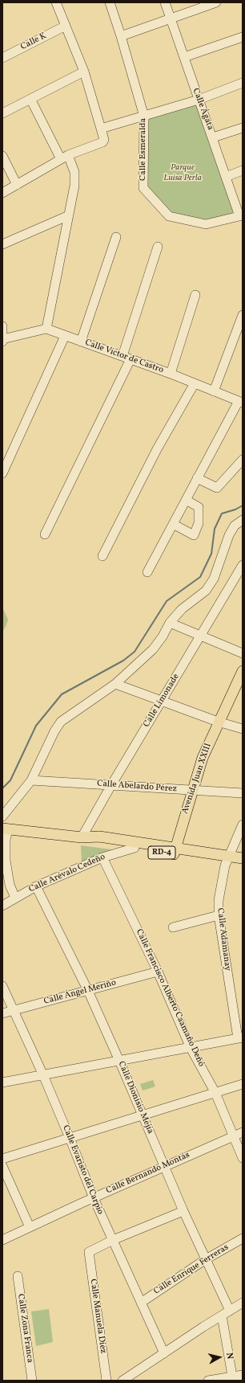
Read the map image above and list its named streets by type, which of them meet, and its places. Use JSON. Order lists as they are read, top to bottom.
{
  "streets": {
    "main road": ["Avenida Juan XXIII", "RD-4"],
    "street": [
      "Calle K",
      "Calle Ágata",
      "Calle Esmeralda",
      "Calle Víctor de Castro",
      "Calle Limonade",
      "Calle Abelardo Pérez",
      "Calle Arévalo Cedeño",
      "Calle Adamanay",
      "Calle Ángel Meriño",
      "Calle Francisco Alberto Caamaño Deñó",
      "Calle Dionisio Mejía",
      "Calle Evaristo del Carpio",
      "Calle Bernando Montás",
      "Calle Enrique Ferreras",
      "Calle Manuela Díez",
      "Calle Zona Franca"
    ]
  },
  "crossings": [
    ["Calle Ágata", "Calle Esmeralda"],
    ["Calle Limonade", "Calle Abelardo Pérez"],
    ["Calle Limonade", "RD-4"],
    ["Avenida Juan XXIII", "Calle Abelardo Pérez"],
    ["Avenida Juan XXIII", "RD-4"],
    ["RD-4", "Calle Arévalo Cedeño"],
    ["RD-4", "Calle Adamanay"],
    ["Calle Arévalo Cedeño", "Calle Francisco Alberto Caamaño Deñó"],
    ["Calle Arévalo Cedeño", "Calle Dionisio Mejía"],
    ["Calle Ángel Meriño", "Calle Francisco Alberto Caamaño Deñó"],
    ["Calle Ángel Meriño", "Calle Dionisio Mejía"],
    ["Calle Ángel Meriño", "Calle Evaristo del Carpio"],
    ["Calle Francisco Alberto Caamaño Deñó", "Calle Bernando Montás"],
    ["Calle Dionisio Mejía", "Calle Bernando Montás"],
    ["Calle Dionisio Mejía", "Calle Enrique Ferreras"],
    ["Calle Evaristo del Carpio", "Calle Bernando Montás"],
    ["Calle Evaristo del Carpio", "Calle Enrique Ferreras"],
    ["Calle Evaristo del Carpio", "Calle Manuela Díez"]
  ],
  "parks": ["Parque Luisa Perla"],
  "north": "right"
}
